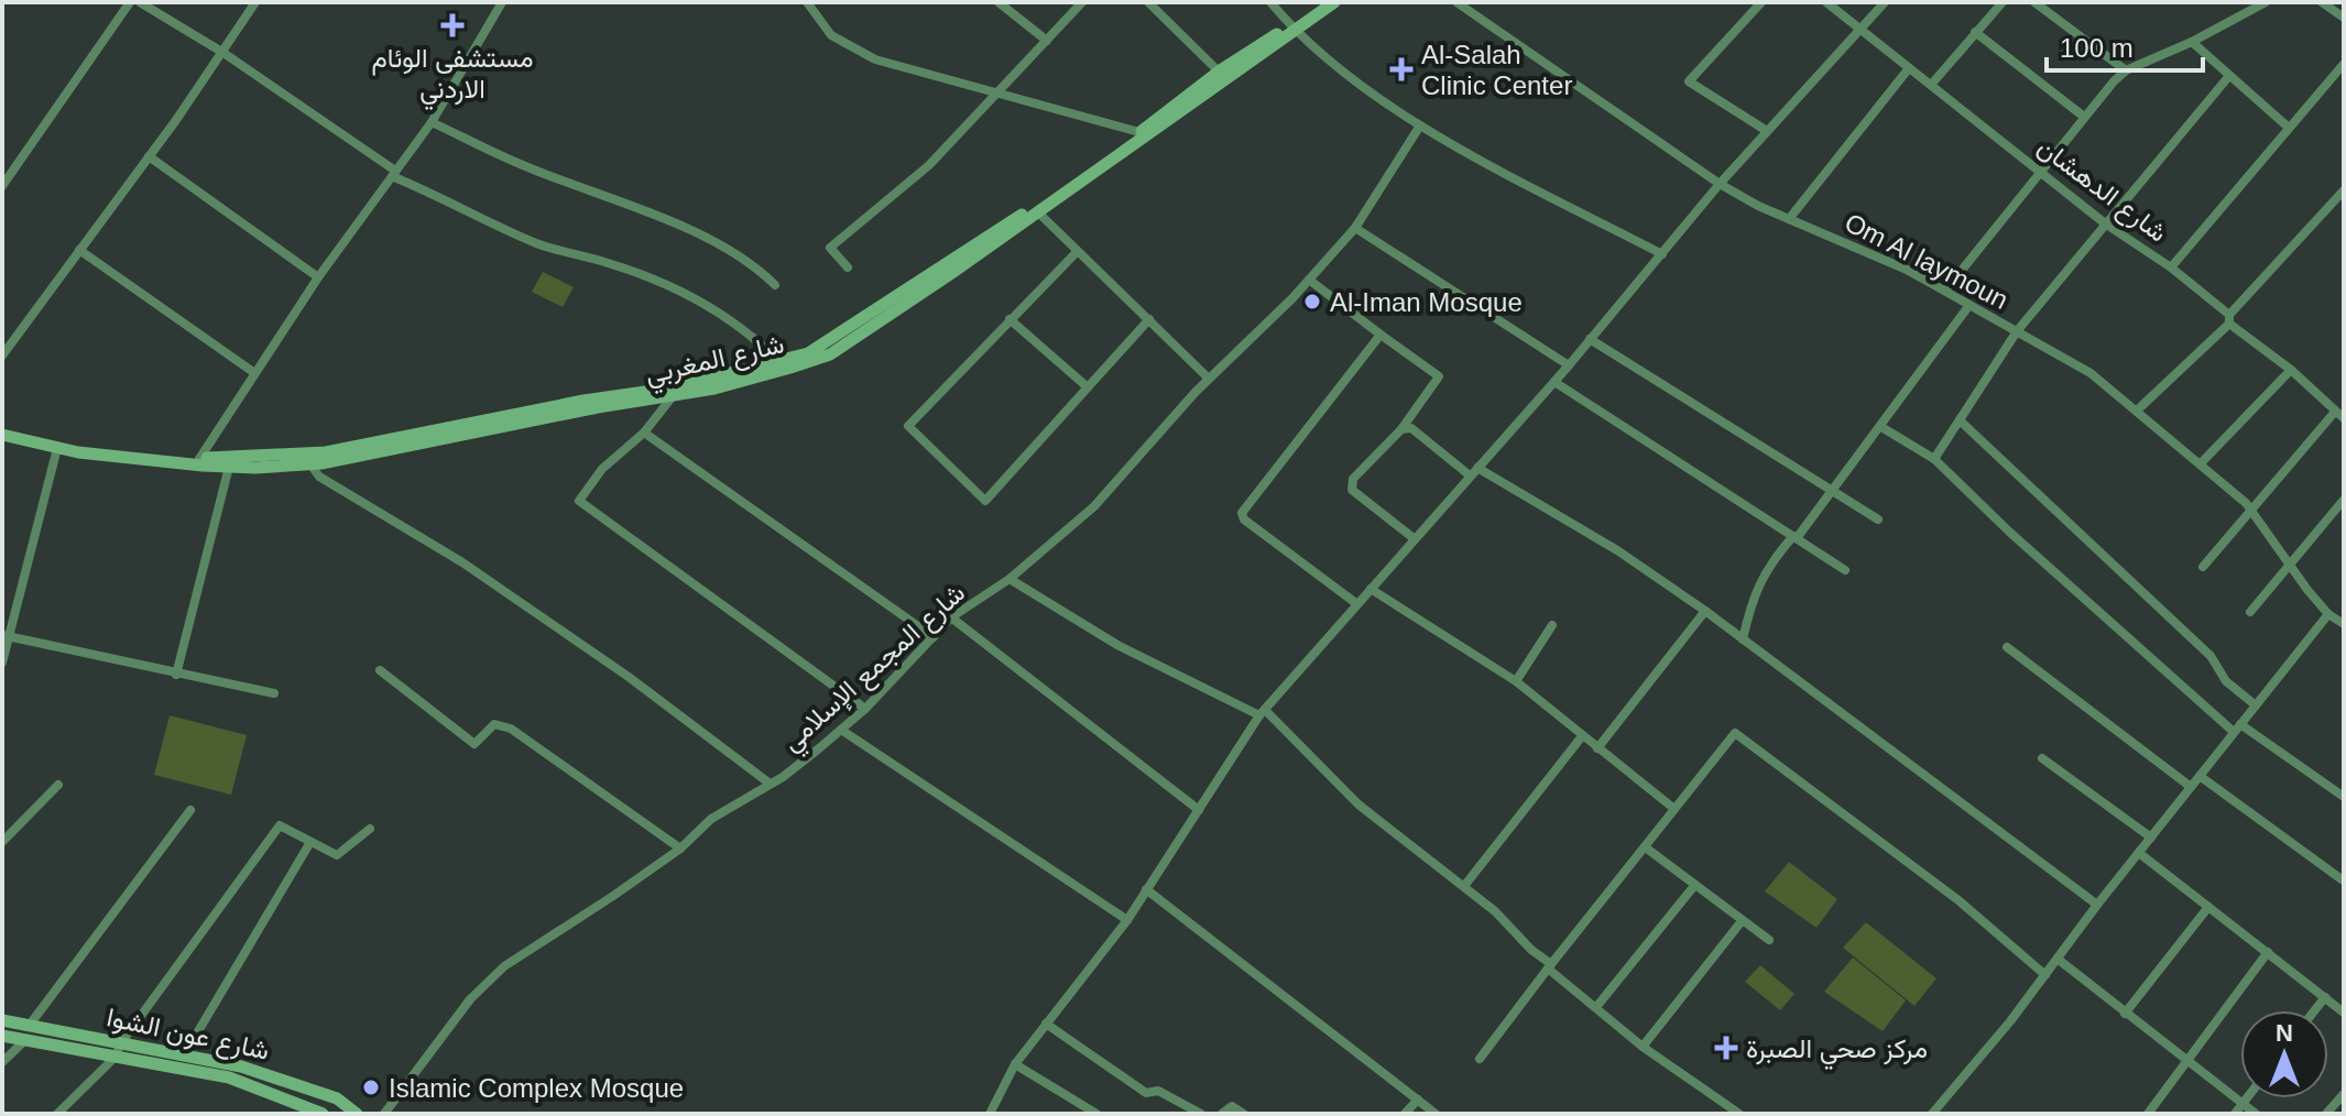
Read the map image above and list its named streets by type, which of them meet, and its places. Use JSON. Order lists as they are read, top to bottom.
{
  "streets": {
    "main road": ["شارع المغربي", "شارع عون الشوا"],
    "street": ["شارع الدهشان", "Om Al laymoun", "شارع المجمع الإسلامي"]
  },
  "places": {
    "health": ["مستشفى الوئام الاردني", "Al-Salah Clinic Center", "مركز صحي الصبرة"],
    "other": ["Al-Iman Mosque", "Islamic Complex Mosque"]
  },
  "scale_bar": "100 m",
  "north": "top"
}
